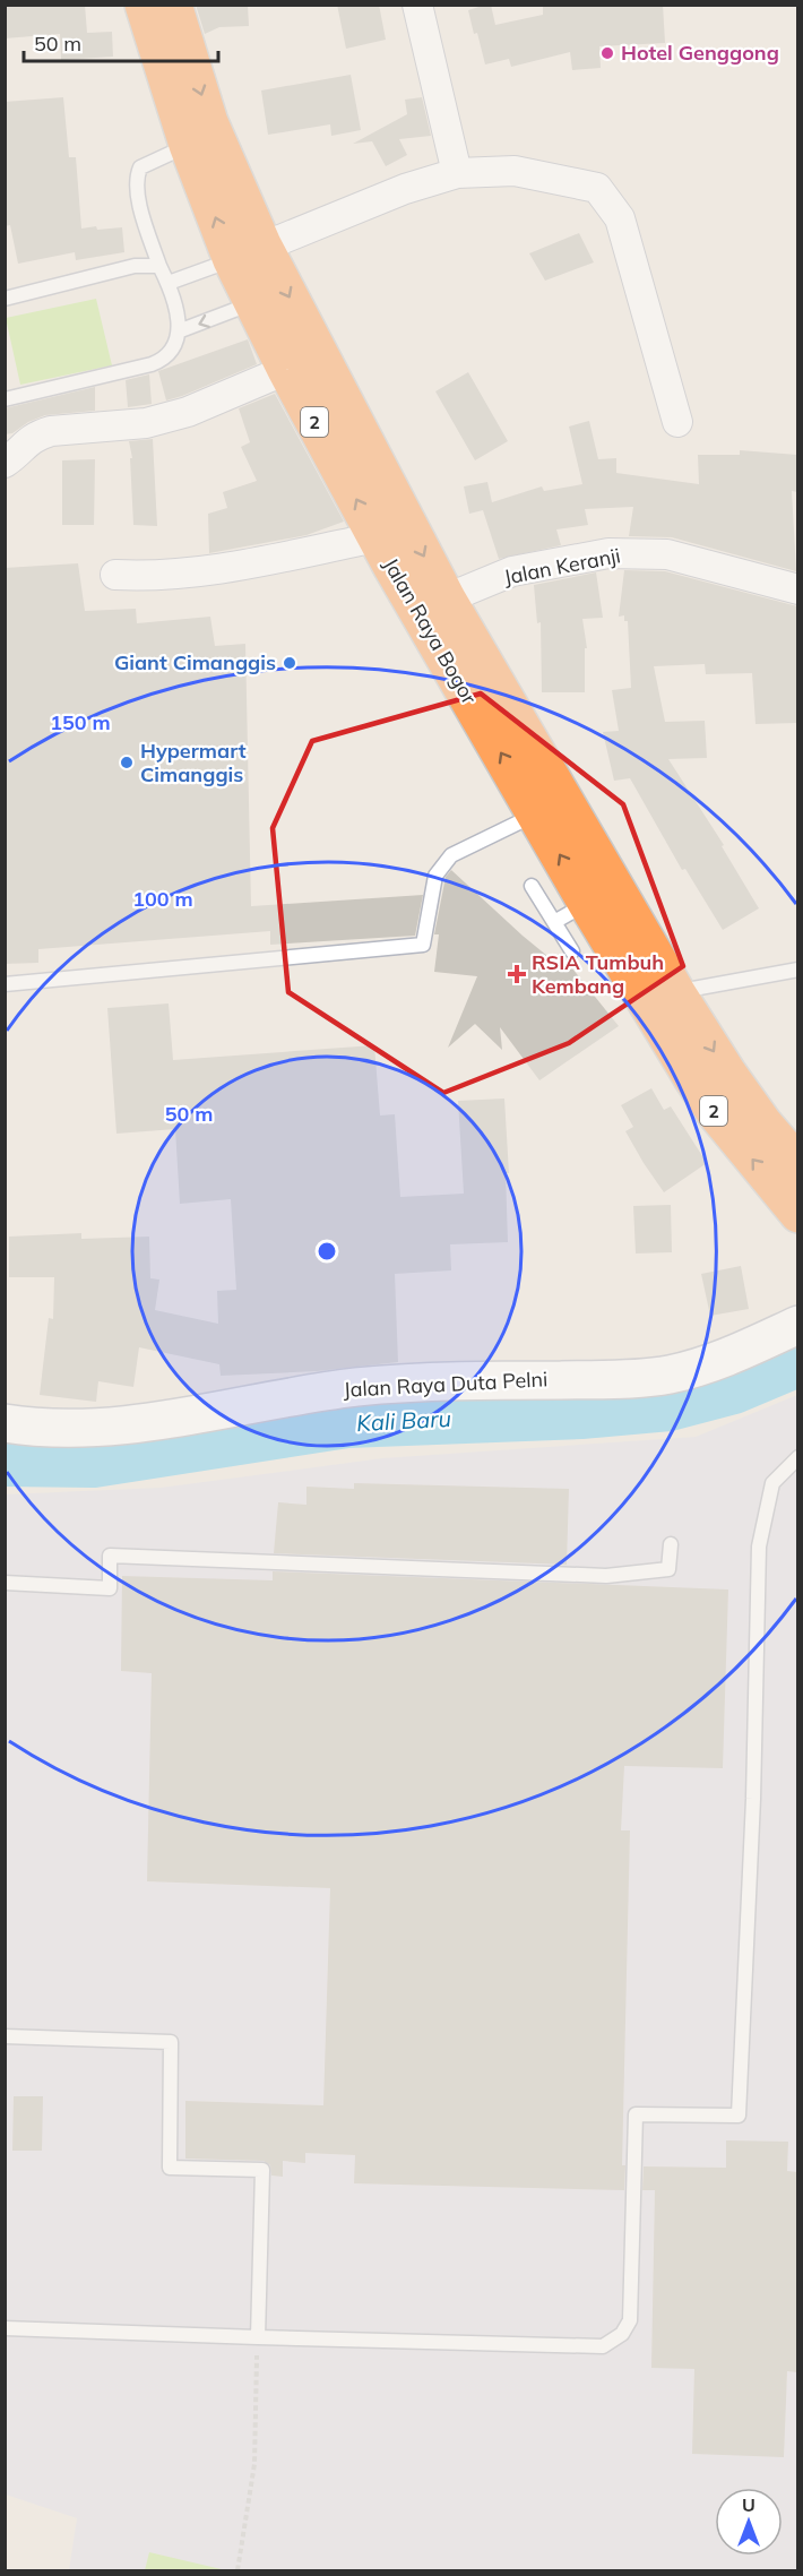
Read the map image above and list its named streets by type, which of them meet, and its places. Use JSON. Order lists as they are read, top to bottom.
{
  "streets": {
    "highway": ["2", "Jalan Raya Bogor"],
    "main road": ["Jalan Raya Duta Pelni"],
    "street": ["Jalan Keranji"]
  },
  "crossings": [
    ["Jalan Keranji", "Jalan Raya Bogor"]
  ],
  "water": ["Kali Baru"],
  "places": {
    "other": ["Hotel Genggong", "Giant Cimanggis", "Hypermart Cimanggis"],
    "health": ["RSIA Tumbuh Kembang"]
  },
  "scale_bar": "50 m",
  "north": "top",
  "rings": ["150 m", "100 m", "50 m"]
}
